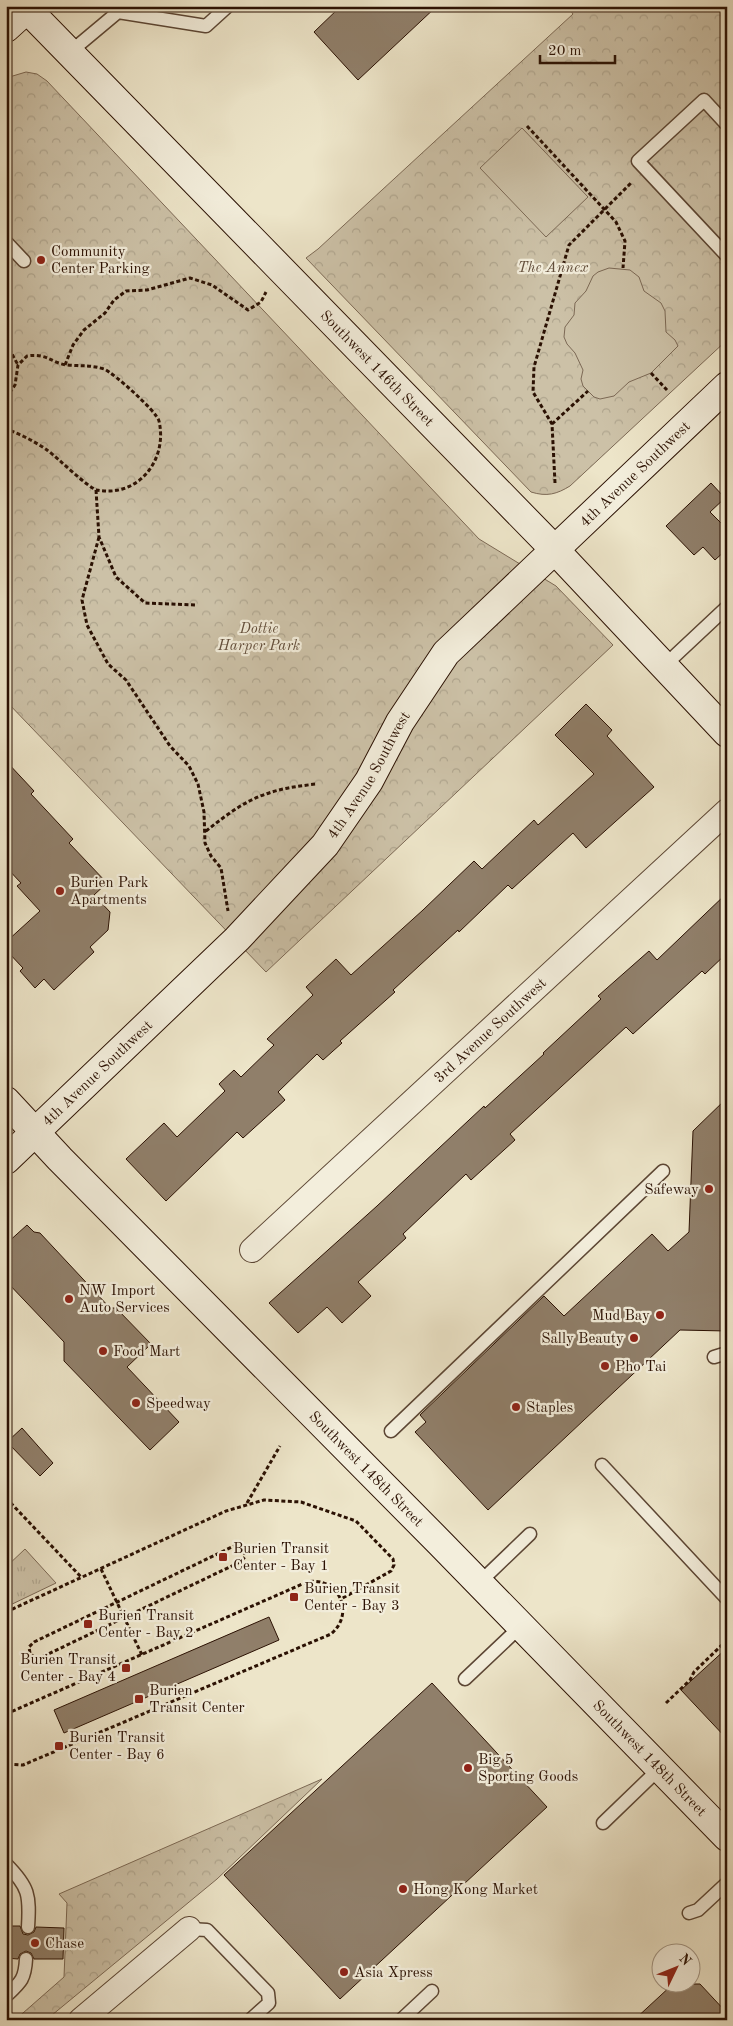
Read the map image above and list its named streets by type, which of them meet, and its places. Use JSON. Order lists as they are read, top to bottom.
{
  "streets": {
    "street": [
      "Southwest 146th Street",
      "4th Avenue Southwest",
      "3rd Avenue Southwest",
      "Southwest 148th Street"
    ]
  },
  "crossings": [
    ["Southwest 146th Street", "4th Avenue Southwest"],
    ["4th Avenue Southwest", "Southwest 148th Street"]
  ],
  "parks": ["The Annex", "Dottie Harper Park"],
  "places": {
    "other": [
      "Community Center Parking",
      "Burien Park Apartments",
      "Safeway",
      "NW Import Auto Services",
      "Mud Bay",
      "Sally Beauty",
      "Food Mart",
      "Pho Tai",
      "Speedway",
      "Staples",
      "Big 5 Sporting Goods",
      "Hong Kong Market",
      "Chase",
      "Asia Xpress"
    ],
    "transit": [
      "Burien Transit Center - Bay 1",
      "Burien Transit Center - Bay 3",
      "Burien Transit Center - Bay 2",
      "Burien Transit Center - Bay 4",
      "Burien Transit Center",
      "Burien Transit Center - Bay 6"
    ]
  },
  "scale_bar": "20 m",
  "north": "top right"
}
